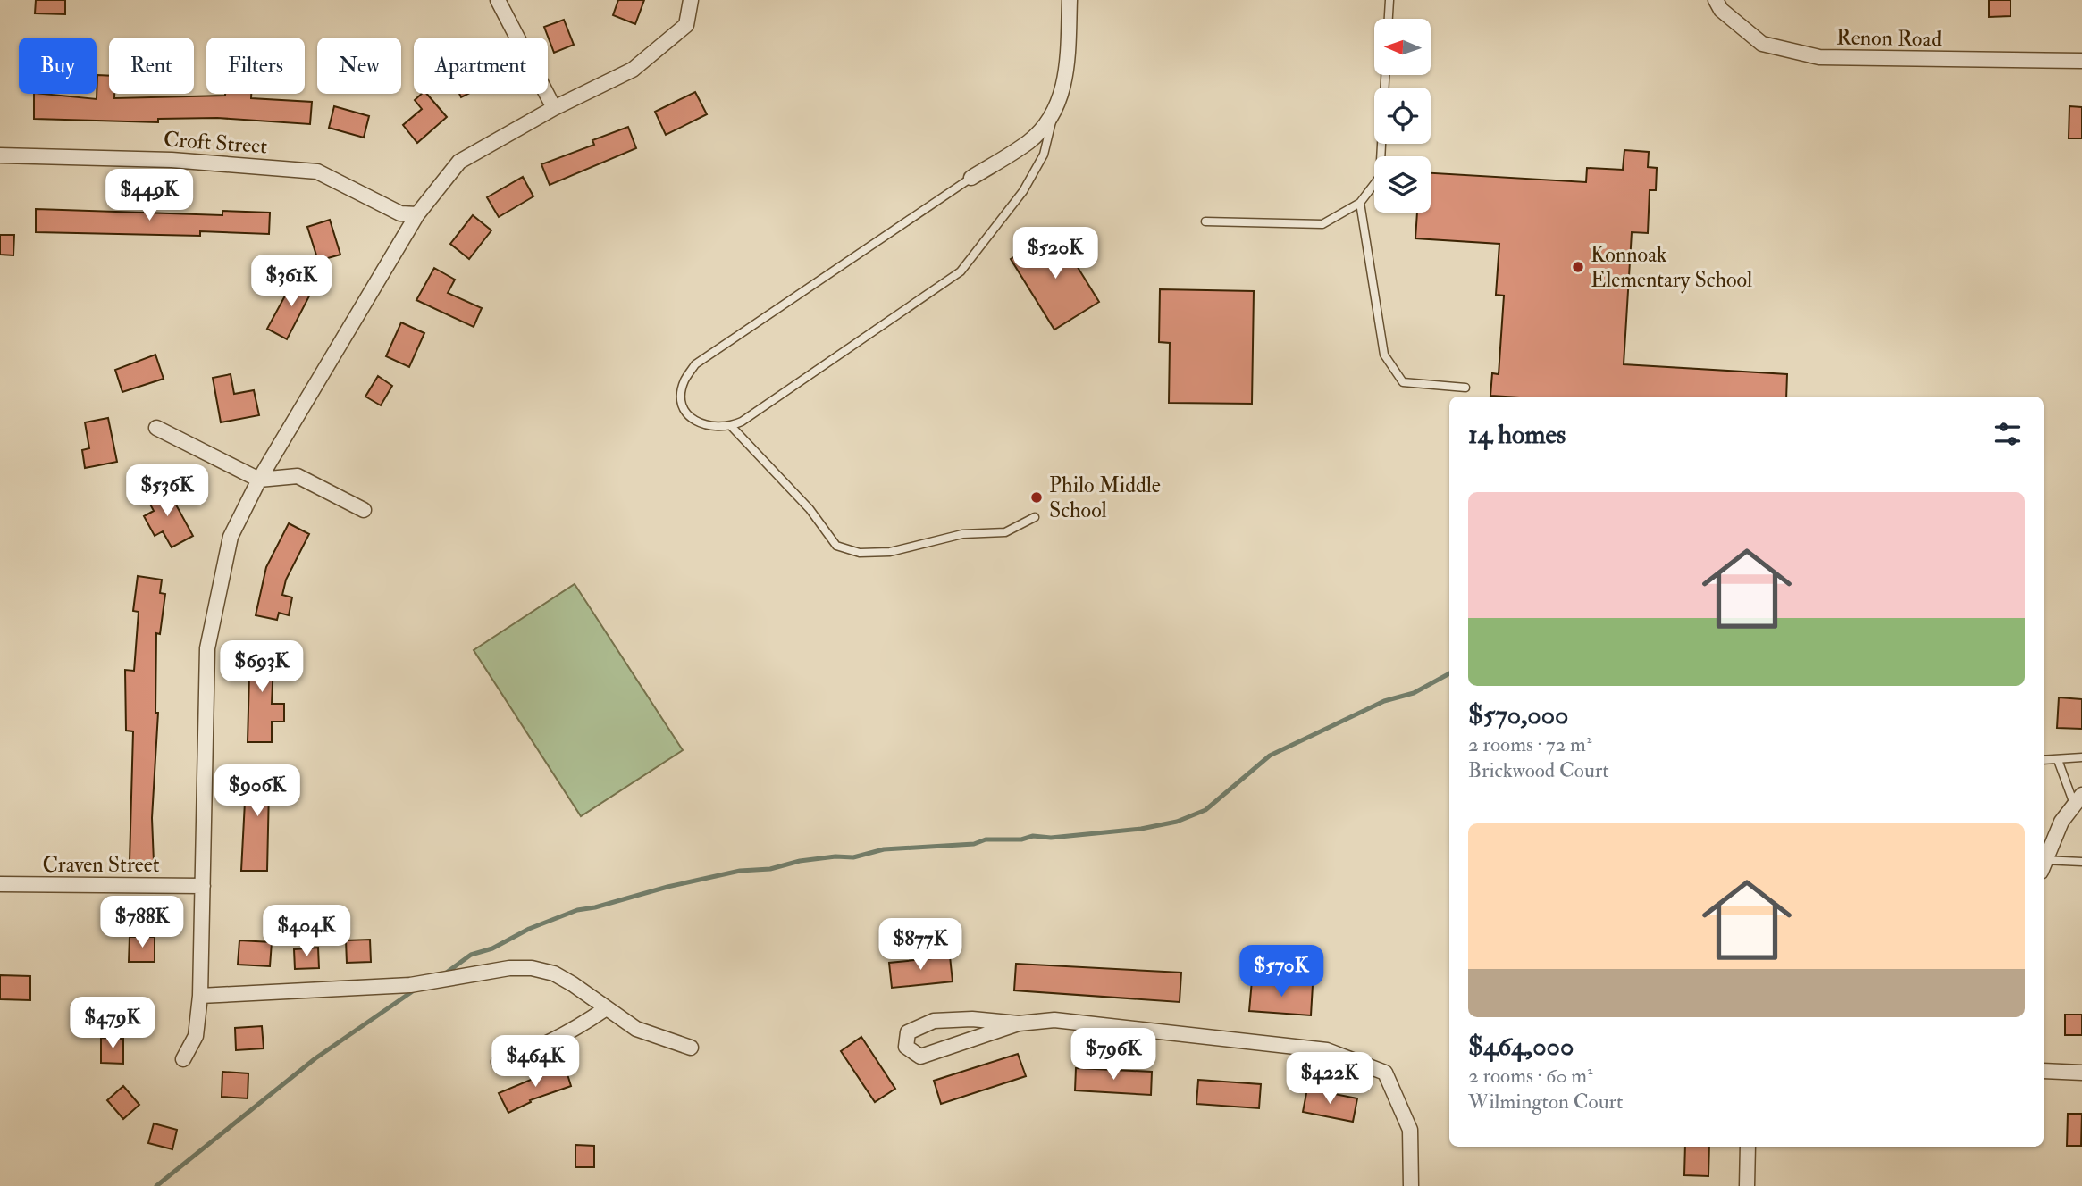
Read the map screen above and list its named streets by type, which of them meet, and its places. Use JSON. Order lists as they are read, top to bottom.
{
  "streets": {
    "street": ["Renon Road", "Croft Street", "Craven Street"]
  },
  "places": ["Konnoak Elementary School", "Philo Middle School"],
  "north": "left",
  "page": {
    "chip": [
      "Buy",
      "Rent",
      "Filters",
      "New",
      "Apartment"
    ],
    "price": [
      "$449K",
      "$520K",
      "$361K",
      "$536K",
      "$693K",
      "$906K",
      "$788K",
      "$404K",
      "$877K",
      "$570K",
      "$479K",
      "$796K",
      "$464K",
      "$422K"
    ],
    "heading": "14 homes",
    "list": [
      {
        "name": "$570,000",
        "note": "2 rooms · 72 m² · Brickwood Court"
      },
      {
        "name": "$464,000",
        "note": "2 rooms · 60 m² · Wilmington Court"
      }
    ]
  }
}
